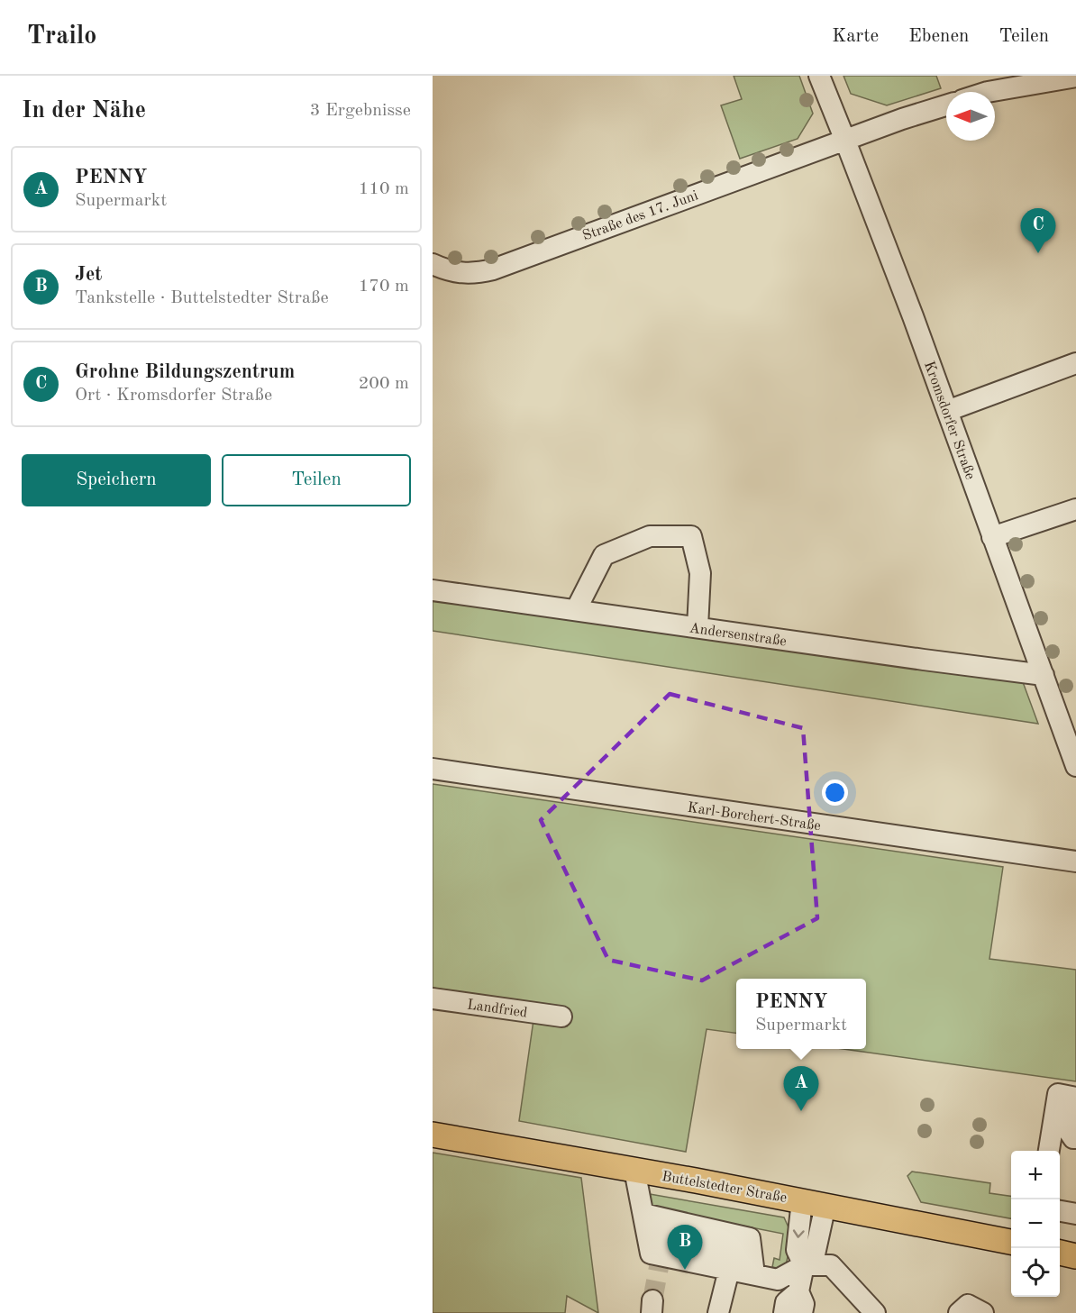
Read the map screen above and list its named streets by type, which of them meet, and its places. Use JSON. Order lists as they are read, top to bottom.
{
  "streets": {
    "main road": ["Buttelstedter Straße"],
    "street": [
      "Straße des 17. Juni",
      "Kromsdorfer Straße",
      "Andersenstraße",
      "Karl-Borchert-Straße",
      "Landfried"
    ]
  },
  "crossings": [
    ["Straße des 17. Juni", "Kromsdorfer Straße"],
    ["Kromsdorfer Straße", "Andersenstraße"]
  ],
  "north": "left",
  "page": {
    "header": "Trailo",
    "nav": ["Karte", "Ebenen", "Teilen"],
    "heading": ["In der Nähe", "3 Ergebnisse"],
    "list": [
      {
        "mark": "A",
        "name": "PENNY",
        "note": "Supermarkt",
        "value": "110 m"
      },
      {
        "mark": "B",
        "name": "Jet",
        "note": "Tankstelle · Buttelstedter Straße",
        "value": "170 m"
      },
      {
        "mark": "C",
        "name": "Grohne Bildungszentrum",
        "note": "Ort · Kromsdorfer Straße",
        "value": "200 m"
      }
    ],
    "pins": ["C", "A", "B"],
    "buttons": ["Speichern", "Teilen"],
    "popup": ["PENNY", "Supermarkt"],
    "map_buttons": ["+", "−"]
  }
}
